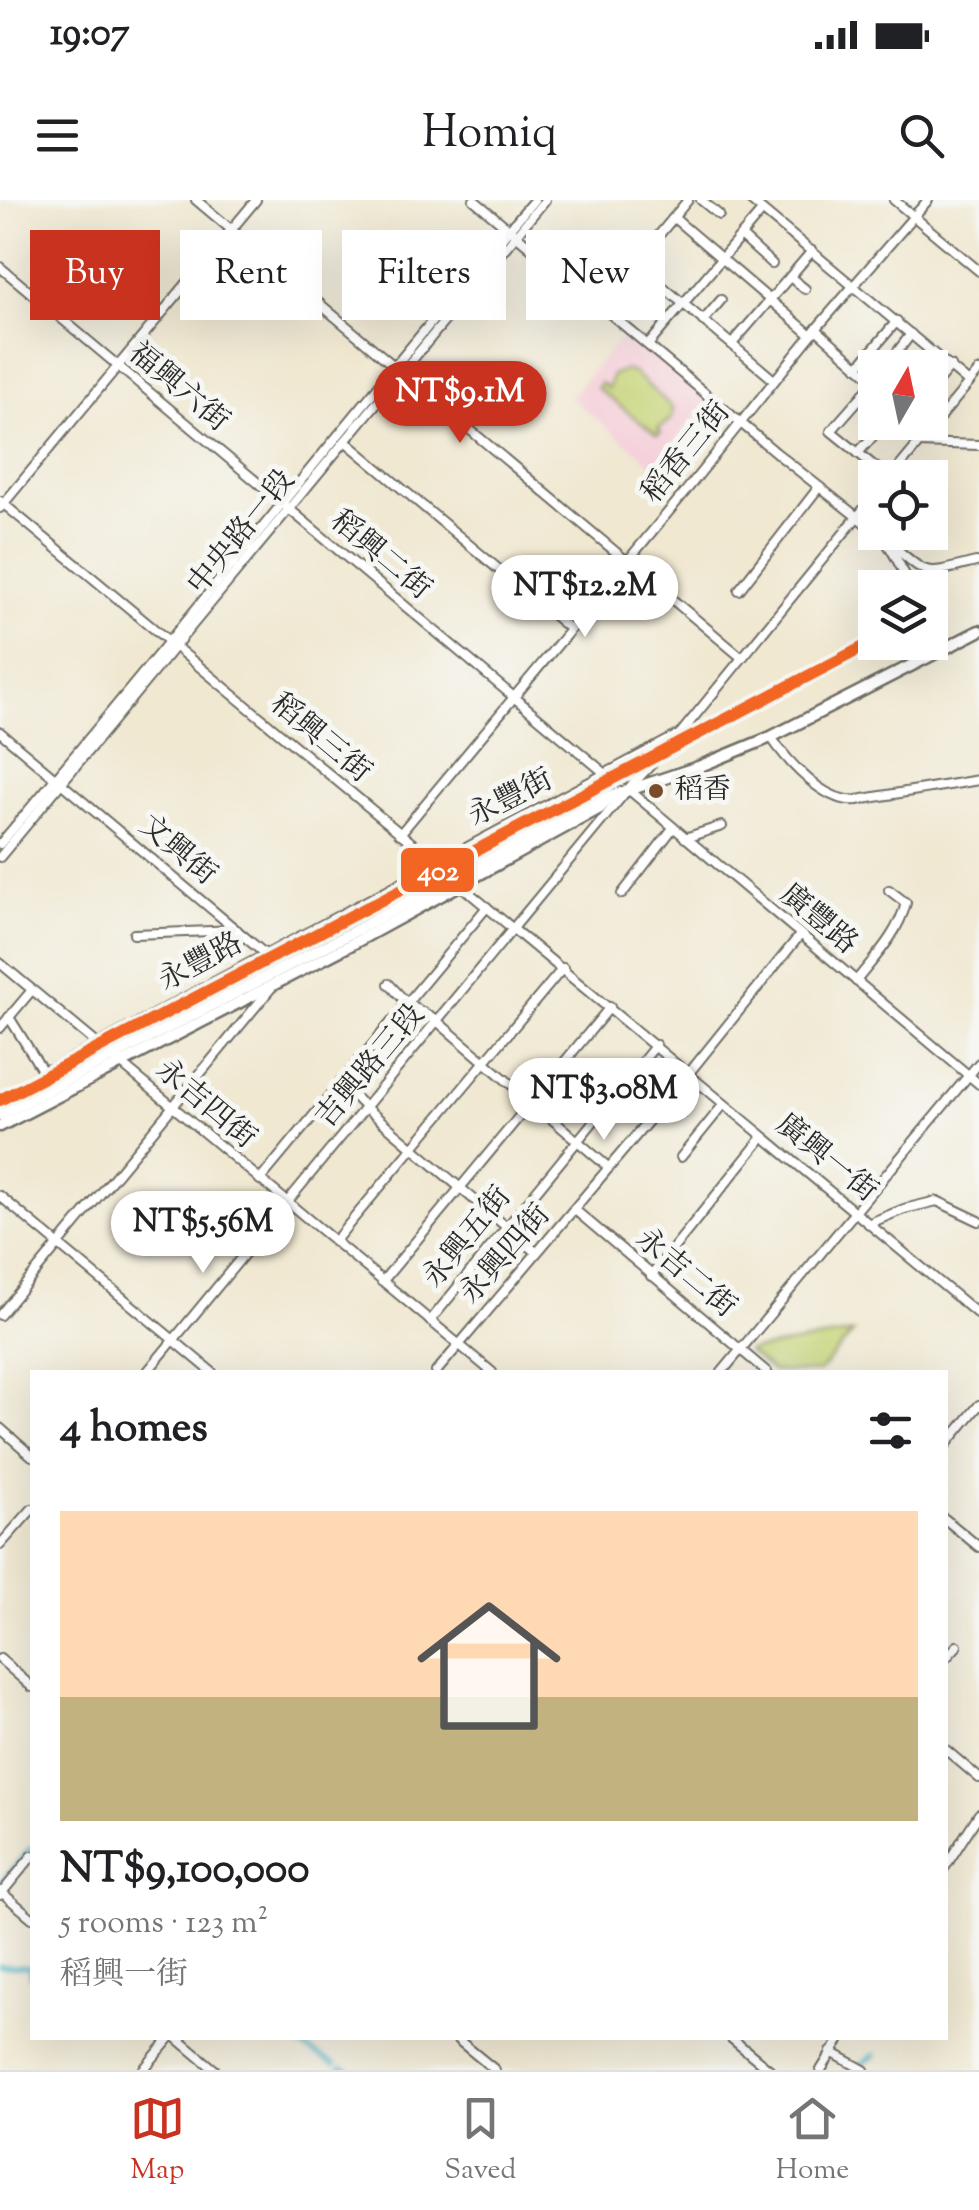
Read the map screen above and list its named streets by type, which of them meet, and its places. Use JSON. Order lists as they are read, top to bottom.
{
  "streets": {
    "street": [
      "福興六街",
      "稻香三街",
      "中央路一段",
      "稻興二街",
      "稻興三街",
      "永豐街",
      "文興街",
      "廣豐路",
      "永豐路",
      "吉興路三段",
      "永吉四街",
      "廣興一街",
      "永興五街",
      "永興四街",
      "永吉二街"
    ]
  },
  "crossings": [
    ["福興六街", "中央路一段"],
    ["福興六街", "稻興二街"],
    ["稻香三街", "稻興二街"],
    ["稻香三街", "稻興三街"],
    ["中央路一段", "稻興二街"],
    ["中央路一段", "稻興三街"],
    ["中央路一段", "文興街"],
    ["稻興二街", "永豐街"],
    ["稻興三街", "永豐街"],
    ["稻興三街", "永豐路"],
    ["永豐街", "永豐路"],
    ["文興街", "永豐路"],
    ["廣豐路", "吉興路三段"],
    ["廣豐路", "永興四街"],
    ["永豐路", "永吉四街"],
    ["吉興路三段", "永吉四街"],
    ["吉興路三段", "廣興一街"],
    ["永吉四街", "永興五街"],
    ["永吉四街", "永興四街"],
    ["廣興一街", "永興五街"],
    ["廣興一街", "永興四街"],
    ["永興四街", "永吉二街"]
  ],
  "places": ["稻香"],
  "lines": ["transit line 402"],
  "north": "top",
  "page": {
    "status": "19:07",
    "header": "Homiq",
    "chip": [
      "Buy",
      "Rent",
      "Filters",
      "New"
    ],
    "price": [
      "NT$9.1M",
      "NT$12.2M",
      "NT$3.08M",
      "NT$5.56M"
    ],
    "heading": "4 homes",
    "list": [
      {
        "name": "NT$9,100,000",
        "note": "5 rooms · 123 m² · 稻興一街"
      }
    ],
    "tabs": ["Map", "Saved", "Home"]
  }
}
